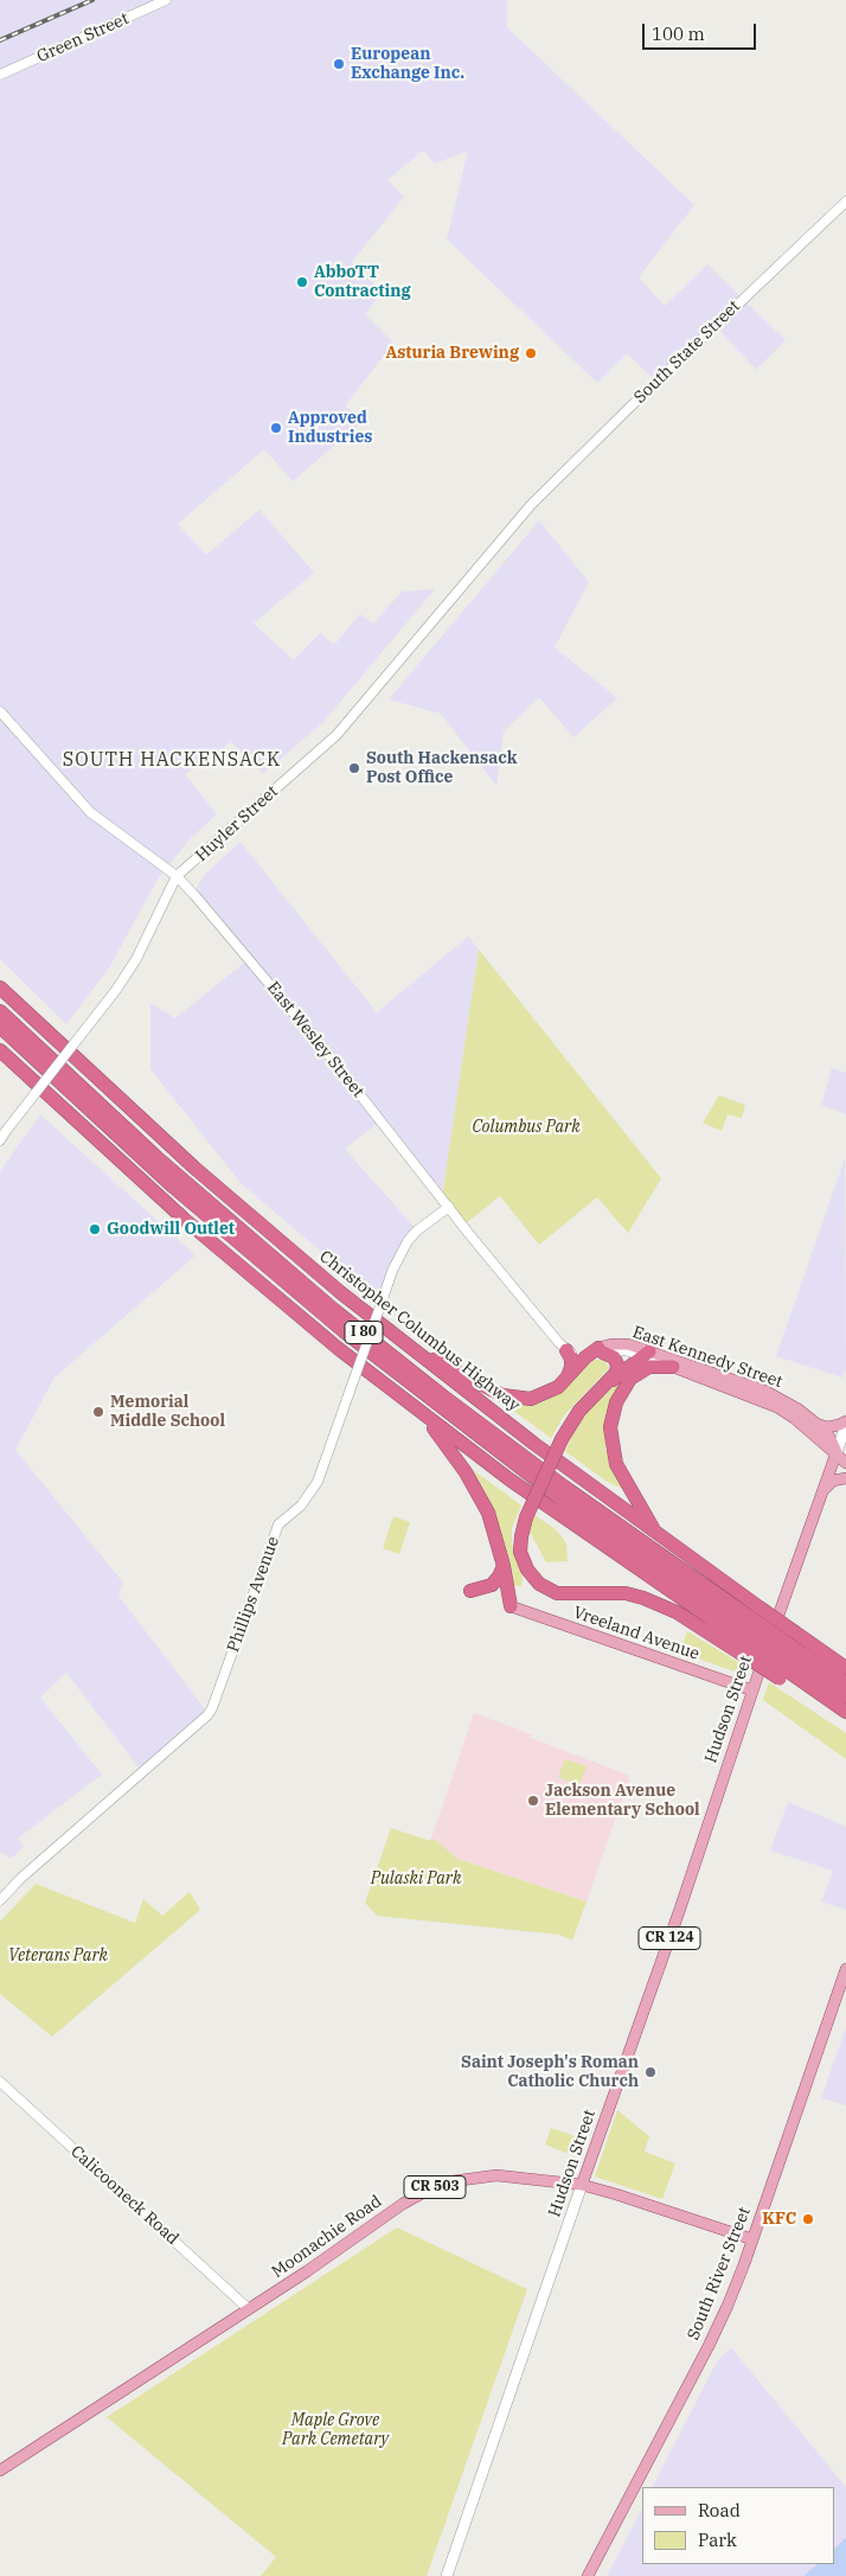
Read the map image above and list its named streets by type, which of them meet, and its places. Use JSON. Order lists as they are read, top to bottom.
{
  "streets": {
    "highway": ["Christopher Columbus Highway", "I 80"],
    "main road": [
      "East Kennedy Street",
      "Vreeland Avenue",
      "Hudson Street",
      "CR 124",
      "CR 503",
      "Moonachie Road",
      "South River Street"
    ],
    "street": [
      "Green Street",
      "South State Street",
      "Huyler Street",
      "East Wesley Street",
      "Phillips Avenue",
      "Calicooneck Road"
    ]
  },
  "crossings": [
    ["South State Street", "Huyler Street"],
    ["Huyler Street", "East Wesley Street"],
    ["East Wesley Street", "Phillips Avenue"],
    ["East Kennedy Street", "Hudson Street"],
    ["Vreeland Avenue", "Hudson Street"],
    ["Hudson Street", "CR 503"],
    ["Hudson Street", "Moonachie Road"],
    ["CR 503", "Moonachie Road"],
    ["CR 503", "South River Street"],
    ["Calicooneck Road", "Moonachie Road"]
  ],
  "districts": ["SOUTH HACKENSACK"],
  "parks": [
    "Columbus Park",
    "Pulaski Park",
    "Veterans Park",
    "Maple Grove Park Cemetary"
  ],
  "places": [
    "European Exchange Inc.",
    "AbboTT Contracting",
    "Asturia Brewing",
    "Approved Industries",
    "South Hackensack Post Office",
    "Goodwill Outlet",
    "Memorial Middle School",
    "Jackson Avenue Elementary School",
    "Saint Joseph's Roman Catholic Church",
    "KFC"
  ],
  "legend": ["Road", "Park"],
  "scale_bar": "100 m"
}
